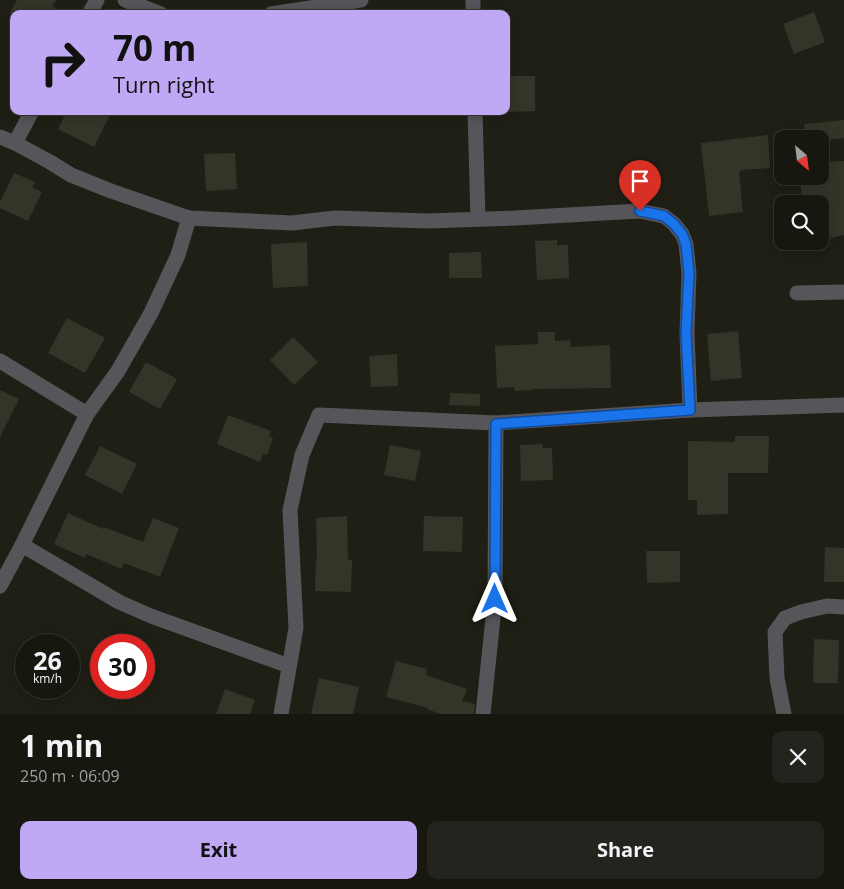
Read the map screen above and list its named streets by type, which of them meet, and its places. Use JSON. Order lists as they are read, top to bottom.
{
  "north": "bottom right",
  "page": {
    "turn": ["70 m", "Turn right"],
    "speed": "26 km/h",
    "limit": "30",
    "heading": ["1 min", "250 m · 06:09"],
    "buttons": ["Exit", "Share"]
  }
}
